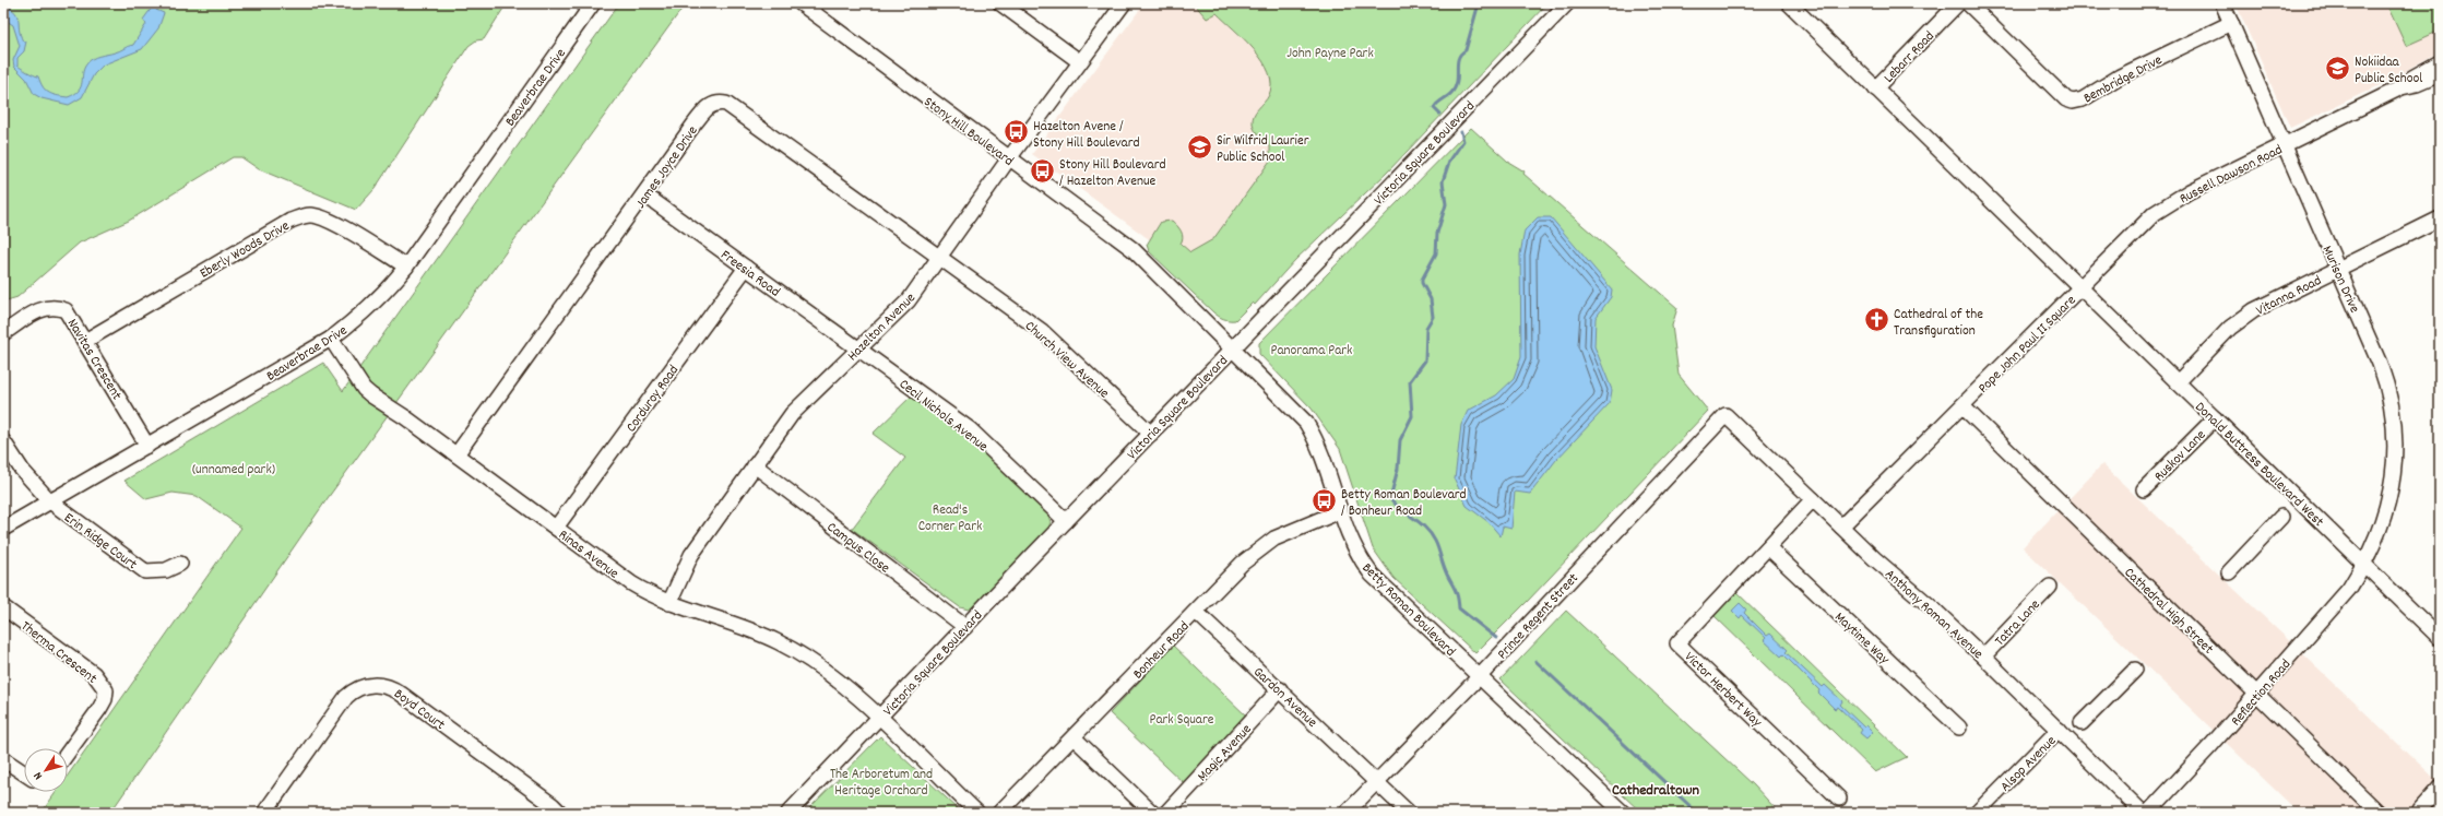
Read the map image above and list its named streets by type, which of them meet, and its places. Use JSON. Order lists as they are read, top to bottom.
{
  "streets": {
    "street": [
      "Lebarr Road",
      "Bembridge Drive",
      "Beaverbrae Drive",
      "Stony Hill Boulevard",
      "Victoria Square Boulevard",
      "James Joyce Drive",
      "Russell Dawson Road",
      "Eberly Woods Drive",
      "Freesia Road",
      "Murison Drive",
      "Vitanna Road",
      "Hazelton Avenue",
      "Pope John Paul II Square",
      "Navitas Crescent",
      "Church View Avenue",
      "Corduroy Road",
      "Cecil Nichols Avenue",
      "Ruskov Lane",
      "Donald Buttress Boulevard West",
      "Erin Ridge Court",
      "Campus Close",
      "Rinas Avenue",
      "Betty Roman Boulevard",
      "Cathedral High Street",
      "Anthony Roman Avenue",
      "Prince Regent Street",
      "Tatra Lane",
      "Maytime Way",
      "Bonheur Road",
      "Therma Crescent",
      "Victor Herbert Way",
      "Reflection Road",
      "Gardon Avenue",
      "Boyd Court",
      "Magic Avenue",
      "Alsop Avenue"
    ]
  },
  "crossings": [
    ["Lebarr Road", "Pope John Paul II Square"],
    ["Bembridge Drive", "Murison Drive"],
    ["Beaverbrae Drive", "Eberly Woods Drive"],
    ["Beaverbrae Drive", "Navitas Crescent"],
    ["Beaverbrae Drive", "Erin Ridge Court"],
    ["Beaverbrae Drive", "Rinas Avenue"],
    ["Stony Hill Boulevard", "Victoria Square Boulevard"],
    ["Stony Hill Boulevard", "Hazelton Avenue"],
    ["Stony Hill Boulevard", "Betty Roman Boulevard"],
    ["Victoria Square Boulevard", "Church View Avenue"],
    ["Victoria Square Boulevard", "Cecil Nichols Avenue"],
    ["Victoria Square Boulevard", "Campus Close"],
    ["Victoria Square Boulevard", "Rinas Avenue"],
    ["Victoria Square Boulevard", "Betty Roman Boulevard"],
    ["James Joyce Drive", "Freesia Road"],
    ["James Joyce Drive", "Hazelton Avenue"],
    ["James Joyce Drive", "Church View Avenue"],
    ["James Joyce Drive", "Rinas Avenue"],
    ["Russell Dawson Road", "Murison Drive"],
    ["Russell Dawson Road", "Pope John Paul II Square"],
    ["Russell Dawson Road", "Donald Buttress Boulevard West"],
    ["Eberly Woods Drive", "Navitas Crescent"],
    ["Freesia Road", "Hazelton Avenue"],
    ["Freesia Road", "Corduroy Road"],
    ["Freesia Road", "Cecil Nichols Avenue"],
    ["Murison Drive", "Vitanna Road"],
    ["Murison Drive", "Donald Buttress Boulevard West"],
    ["Murison Drive", "Reflection Road"],
    ["Vitanna Road", "Donald Buttress Boulevard West"],
    ["Hazelton Avenue", "Church View Avenue"],
    ["Hazelton Avenue", "Cecil Nichols Avenue"],
    ["Hazelton Avenue", "Campus Close"],
    ["Hazelton Avenue", "Rinas Avenue"],
    ["Pope John Paul II Square", "Donald Buttress Boulevard West"],
    ["Pope John Paul II Square", "Cathedral High Street"],
    ["Pope John Paul II Square", "Anthony Roman Avenue"],
    ["Corduroy Road", "Rinas Avenue"],
    ["Ruskov Lane", "Donald Buttress Boulevard West"],
    ["Donald Buttress Boulevard West", "Reflection Road"],
    ["Betty Roman Boulevard", "Prince Regent Street"],
    ["Betty Roman Boulevard", "Bonheur Road"],
    ["Cathedral High Street", "Reflection Road"],
    ["Anthony Roman Avenue", "Prince Regent Street"],
    ["Anthony Roman Avenue", "Tatra Lane"],
    ["Anthony Roman Avenue", "Victor Herbert Way"],
    ["Anthony Roman Avenue", "Alsop Avenue"],
    ["Prince Regent Street", "Gardon Avenue"],
    ["Maytime Way", "Victor Herbert Way"],
    ["Bonheur Road", "Gardon Avenue"],
    ["Gardon Avenue", "Magic Avenue"]
  ],
  "districts": ["Cathedraltown"],
  "parks": [
    "John Payne Park",
    "Panorama Park",
    "(unnamed park)",
    "Read's Corner Park",
    "Park Square",
    "The Arboretum and Heritage Orchard"
  ],
  "places": {
    "school or university": ["Nokiidaa Public School", "Sir Wilfrid Laurier Public School"],
    "bus stop": ["Hazelton Avene / Stony Hill Boulevard", "Stony Hill Boulevard / Hazelton Avenue", "Betty Roman Boulevard / Bonheur Road"],
    "church": ["Cathedral of the Transfiguration"]
  },
  "north": "bottom left"
}
